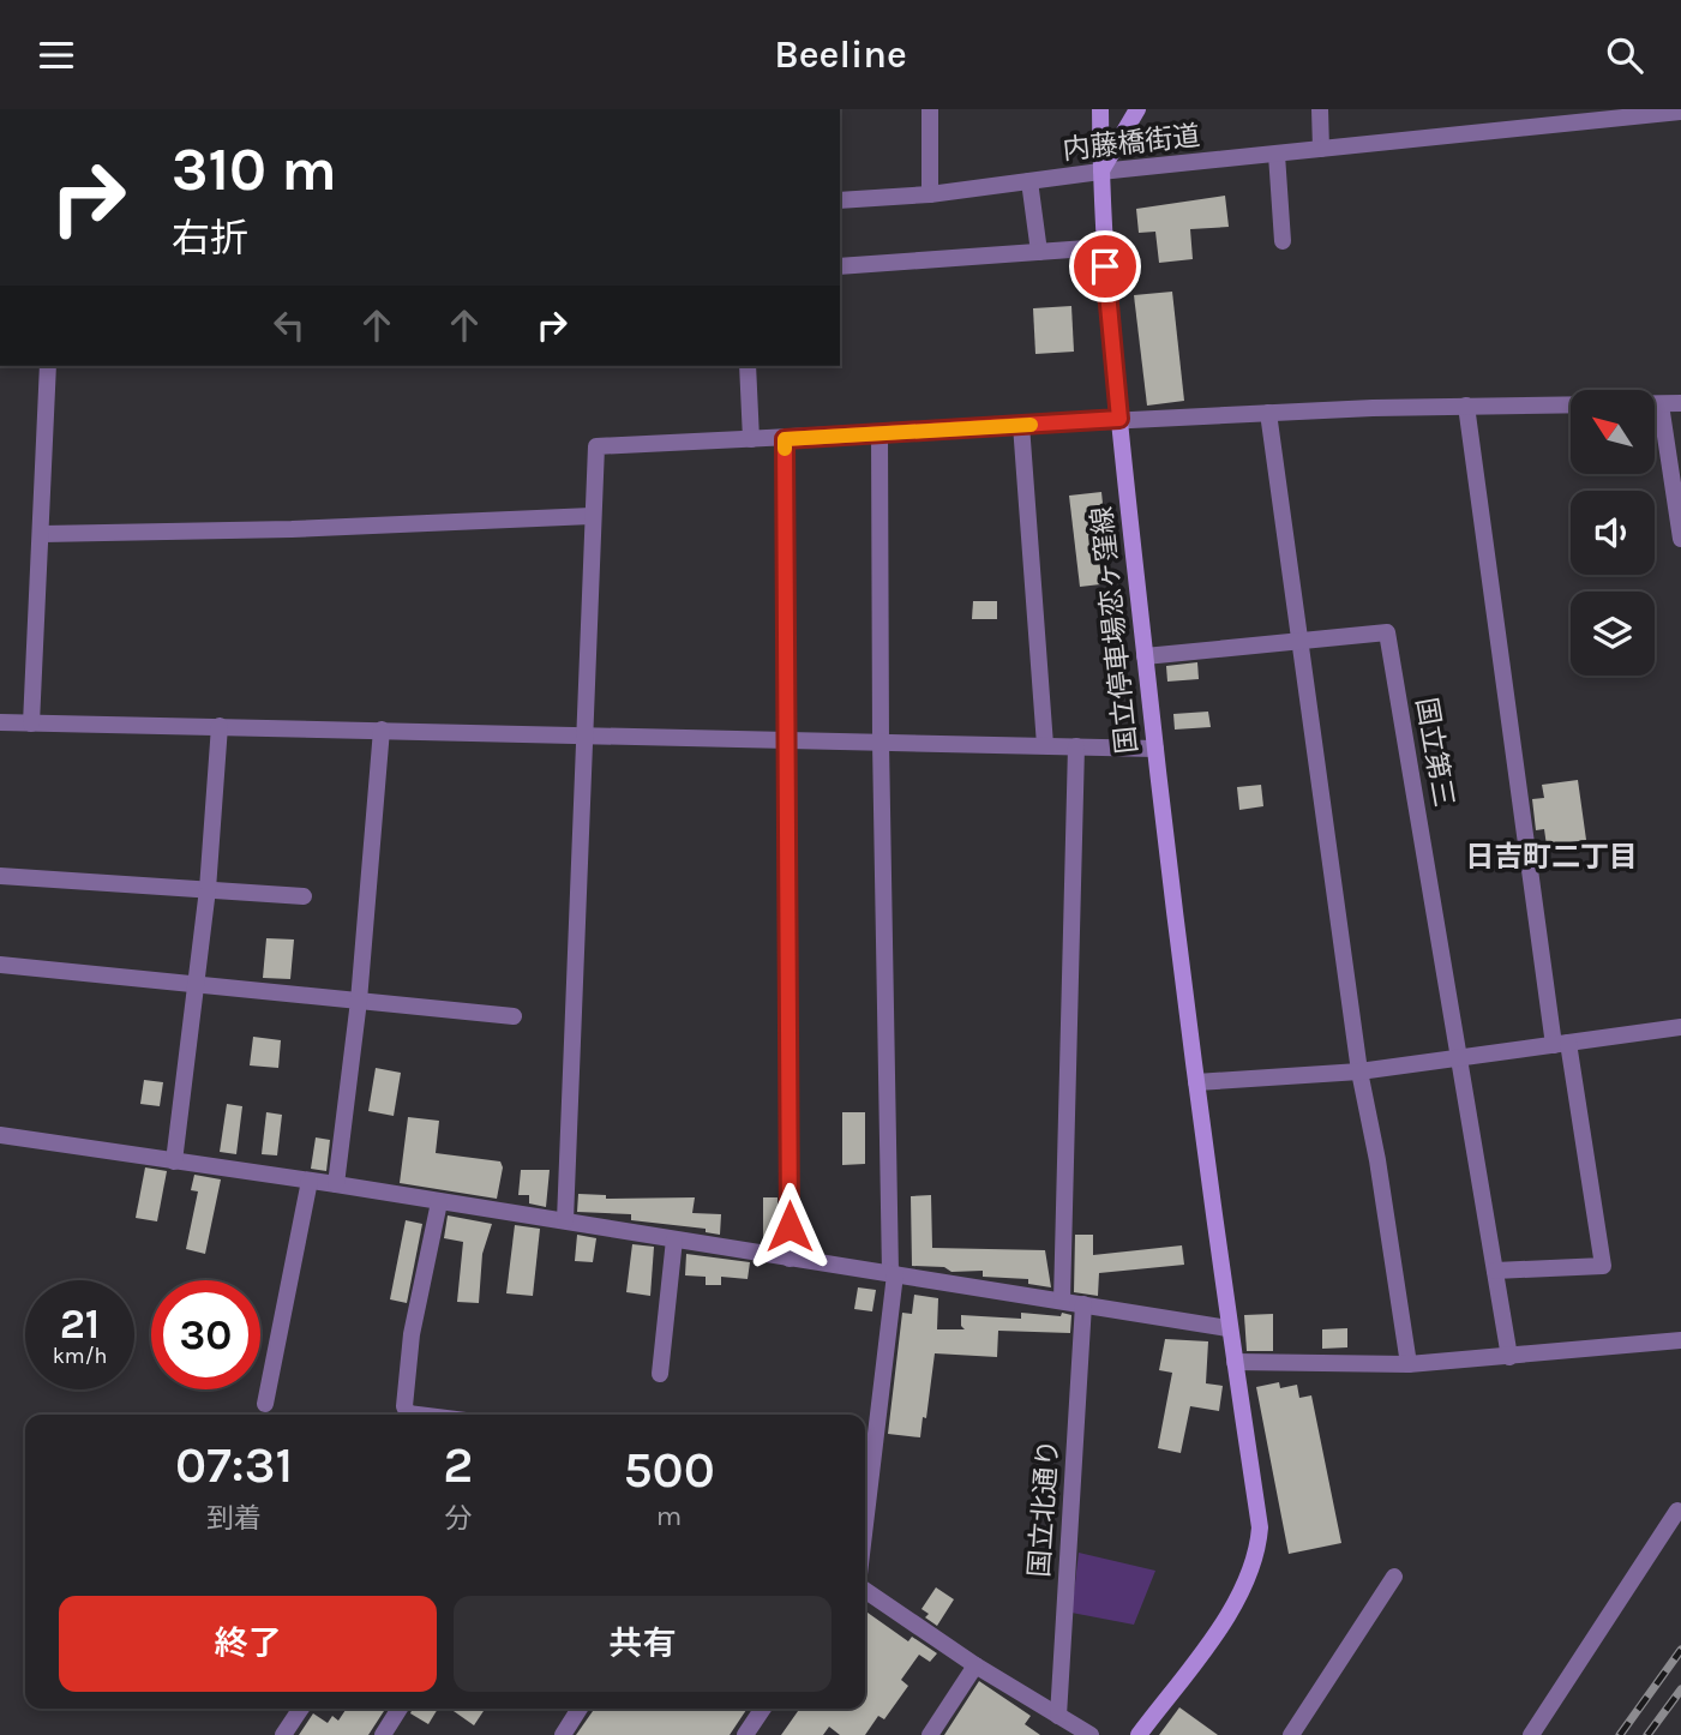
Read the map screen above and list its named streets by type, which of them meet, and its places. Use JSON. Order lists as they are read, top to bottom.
{
  "streets": {
    "main road": ["国立停車場恋ヶ窪線"],
    "street": ["内藤橋街道", "国立第三", "国立北通り"]
  },
  "crossings": [
    ["内藤橋街道", "国立停車場恋ヶ窪線"],
    ["国立停車場恋ヶ窪線", "国立第三"]
  ],
  "districts": ["日吉町二丁目"],
  "north": "top left",
  "page": {
    "header": "Beeline",
    "turn": ["310 m", "右折"],
    "speed": "21 km/h",
    "limit": "30",
    "eta": [
      "07:31",
      "到着",
      "2",
      "分",
      "500",
      "m"
    ],
    "buttons": ["終了", "共有"]
  }
}
